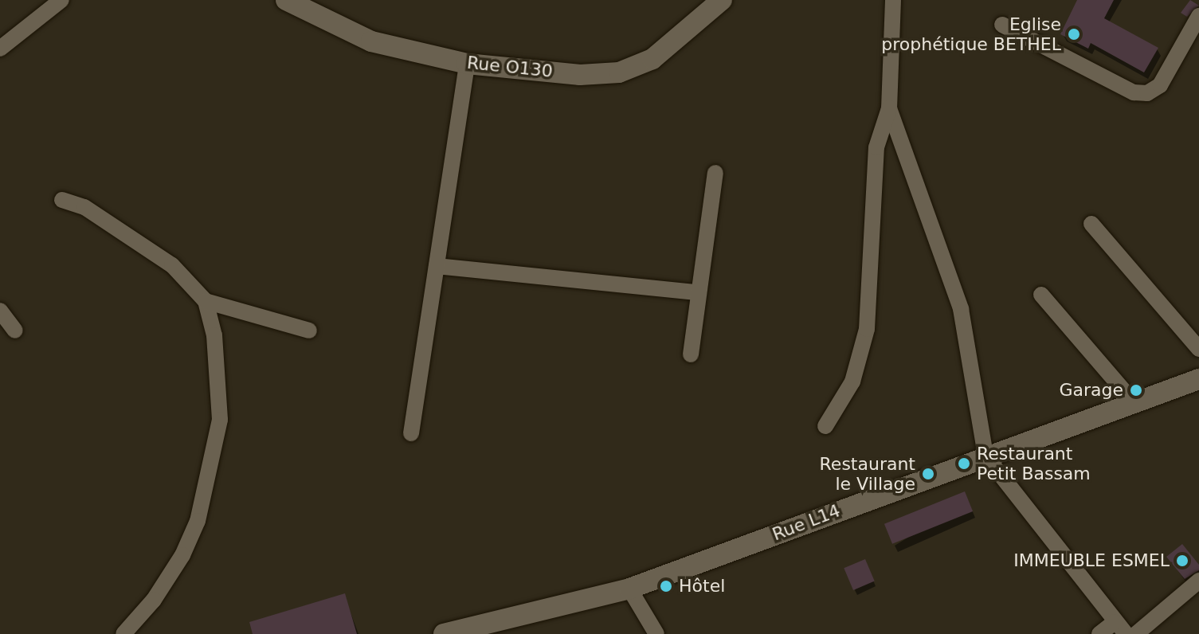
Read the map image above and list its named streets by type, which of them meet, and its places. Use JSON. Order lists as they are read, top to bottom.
{
  "streets": {
    "street": ["Rue O130", "Rue L14"]
  },
  "places": [
    "Eglise prophétique BETHEL",
    "Garage",
    "Restaurant Petit Bassam",
    "Restaurant le Village",
    "IMMEUBLE ESMEL",
    "Hôtel"
  ]
}
